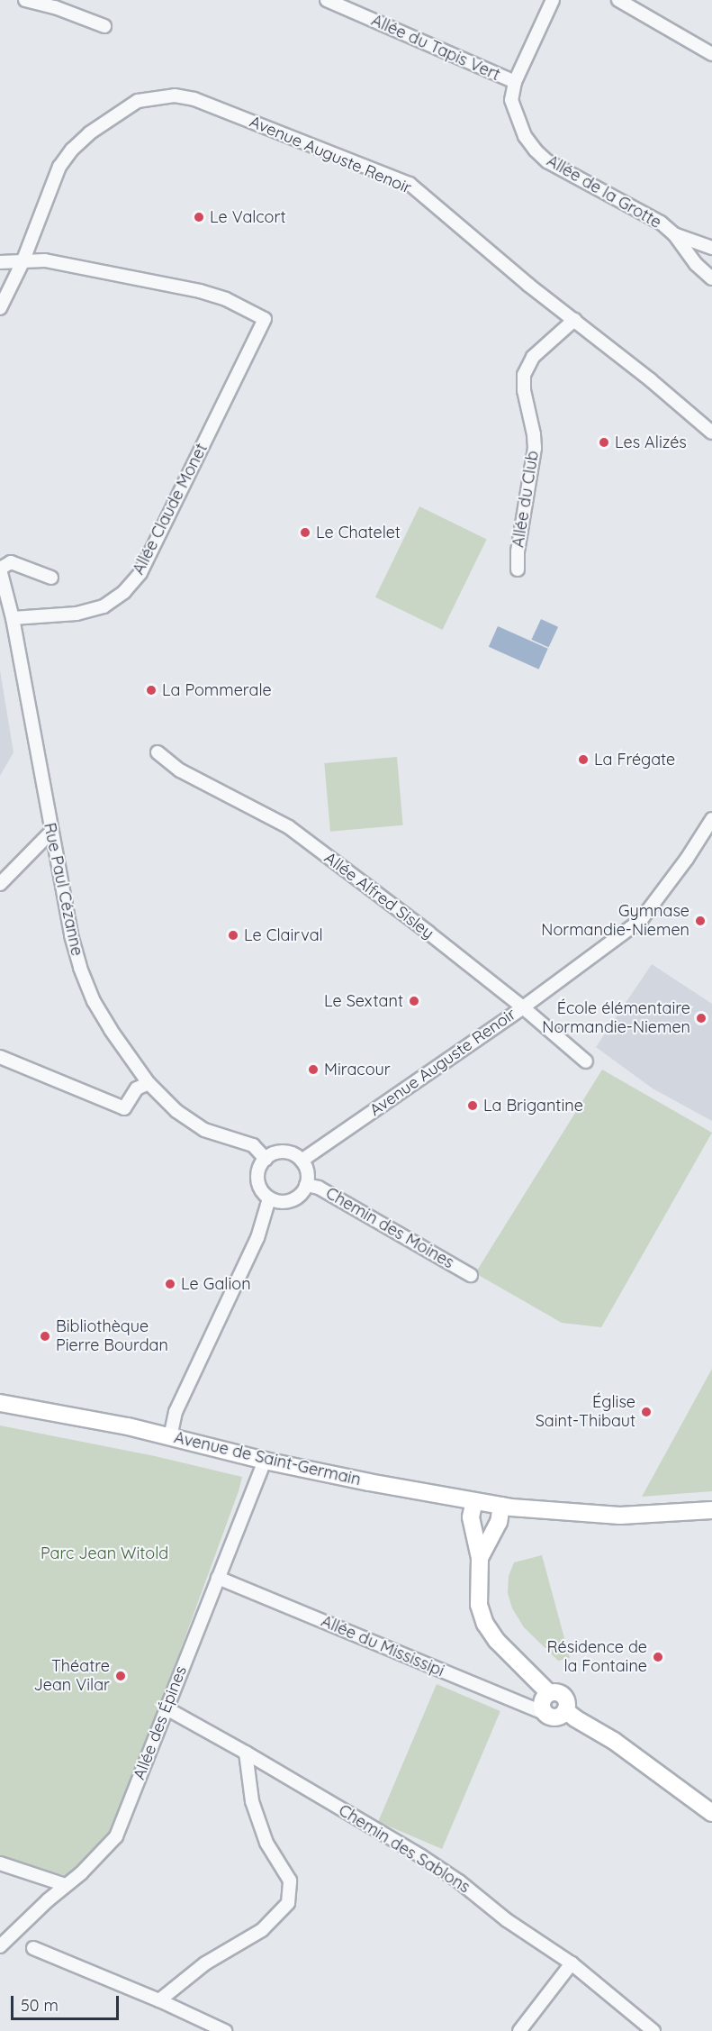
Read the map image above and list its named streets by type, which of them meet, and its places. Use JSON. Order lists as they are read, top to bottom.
{
  "streets": {
    "main road": ["Avenue de Saint-Germain"],
    "street": [
      "Allée du Tapis Vert",
      "Avenue Auguste Renoir",
      "Allée de la Grotte",
      "Allée du Club",
      "Allée Claude Monet",
      "Rue Paul Cézanne",
      "Allée Alfred Sisley",
      "Chemin des Moines",
      "Allée du Mississipi",
      "Allée des Épines",
      "Chemin des Sablons"
    ]
  },
  "crossings": [
    ["Allée du Tapis Vert", "Allée de la Grotte"],
    ["Avenue Auguste Renoir", "Allée du Club"],
    ["Avenue Auguste Renoir", "Allée Claude Monet"],
    ["Avenue Auguste Renoir", "Rue Paul Cézanne"],
    ["Avenue Auguste Renoir", "Allée Alfred Sisley"],
    ["Avenue Auguste Renoir", "Chemin des Moines"],
    ["Allée Claude Monet", "Rue Paul Cézanne"],
    ["Rue Paul Cézanne", "Chemin des Moines"],
    ["Avenue de Saint-Germain", "Allée des Épines"],
    ["Allée du Mississipi", "Allée des Épines"],
    ["Allée des Épines", "Chemin des Sablons"]
  ],
  "parks": ["Parc Jean Witold"],
  "places": [
    "Le Valcort",
    "Les Alizés",
    "Le Chatelet",
    "La Pommerale",
    "La Frégate",
    "Gymnase Normandie-Niemen",
    "Le Clairval",
    "Le Sextant",
    "École élémentaire Normandie-Niemen",
    "Miracour",
    "La Brigantine",
    "Le Galion",
    "Bibliothèque Pierre Bourdan",
    "Église Saint-Thibaut",
    "Résidence de la Fontaine",
    "Théatre Jean Vilar"
  ],
  "scale_bar": "50 m"
}
